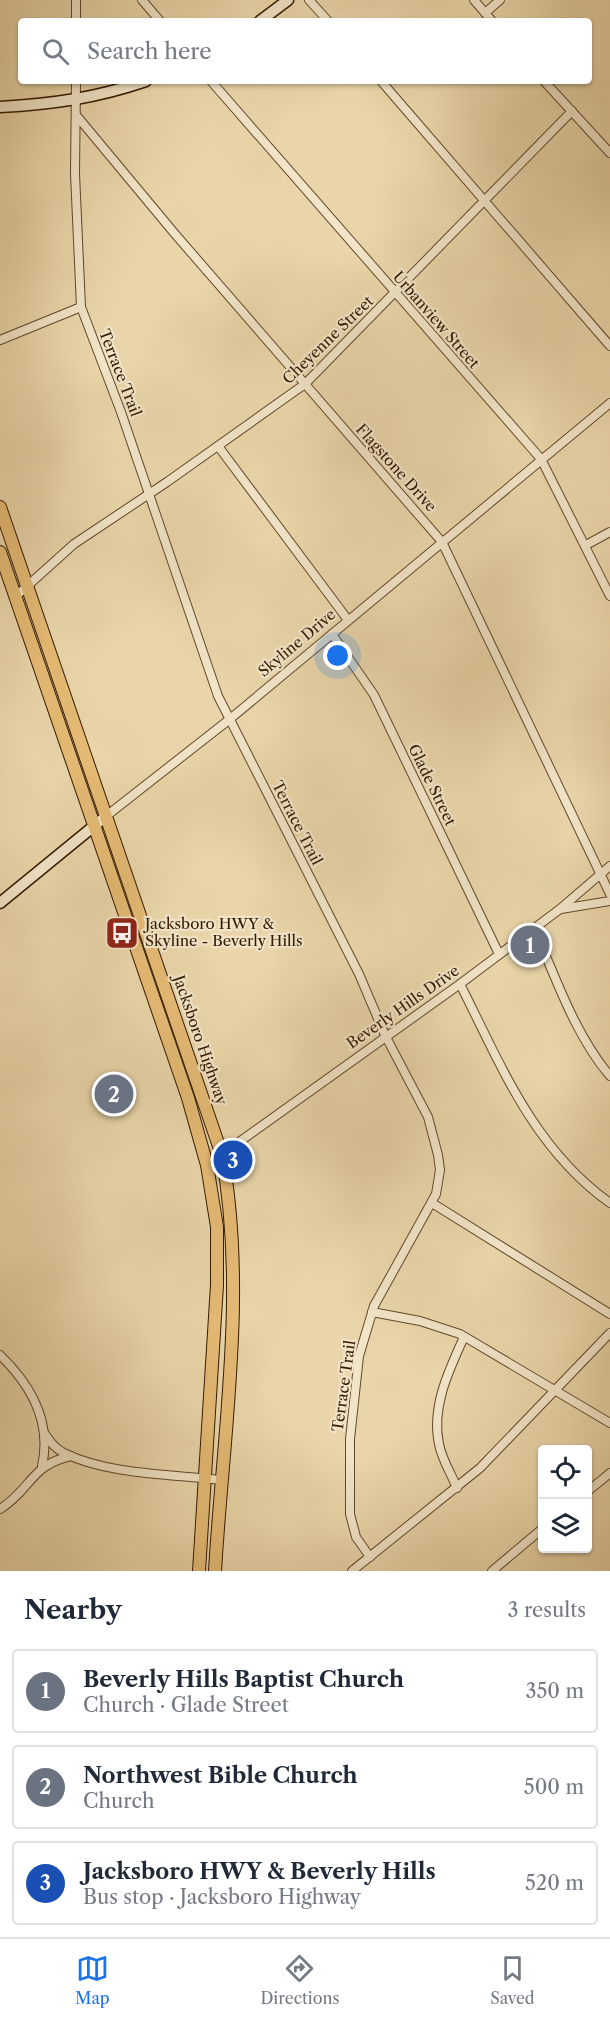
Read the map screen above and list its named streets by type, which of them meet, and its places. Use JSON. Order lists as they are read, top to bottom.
{
  "streets": {
    "main road": ["Jacksboro Highway"],
    "street": [
      "Urbanview Street",
      "Cheyenne Street",
      "Terrace Trail",
      "Flagstone Drive",
      "Skyline Drive",
      "Glade Street",
      "Beverly Hills Drive"
    ]
  },
  "crossings": [
    ["Urbanview Street", "Cheyenne Street"],
    ["Urbanview Street", "Skyline Drive"],
    ["Cheyenne Street", "Terrace Trail"],
    ["Cheyenne Street", "Flagstone Drive"],
    ["Cheyenne Street", "Jacksboro Highway"],
    ["Terrace Trail", "Flagstone Drive"],
    ["Terrace Trail", "Skyline Drive"],
    ["Terrace Trail", "Beverly Hills Drive"],
    ["Flagstone Drive", "Skyline Drive"],
    ["Flagstone Drive", "Beverly Hills Drive"],
    ["Skyline Drive", "Glade Street"],
    ["Skyline Drive", "Jacksboro Highway"],
    ["Glade Street", "Beverly Hills Drive"],
    ["Beverly Hills Drive", "Jacksboro Highway"]
  ],
  "places": {
    "bus stop": ["Jacksboro HWY & Skyline - Beverly Hills"]
  },
  "page": {
    "search": "Search here",
    "pins": ["1", "2", "3"],
    "heading": ["Nearby", "3 results"],
    "list": [
      {
        "mark": "1",
        "name": "Beverly Hills Baptist Church",
        "note": "Church · Glade Street",
        "value": "350 m"
      },
      {
        "mark": "2",
        "name": "Northwest Bible Church",
        "note": "Church",
        "value": "500 m"
      },
      {
        "mark": "3",
        "name": "Jacksboro HWY & Beverly Hills",
        "note": "Bus stop · Jacksboro Highway",
        "value": "520 m"
      }
    ],
    "nav": ["Map", "Directions", "Saved"]
  }
}
